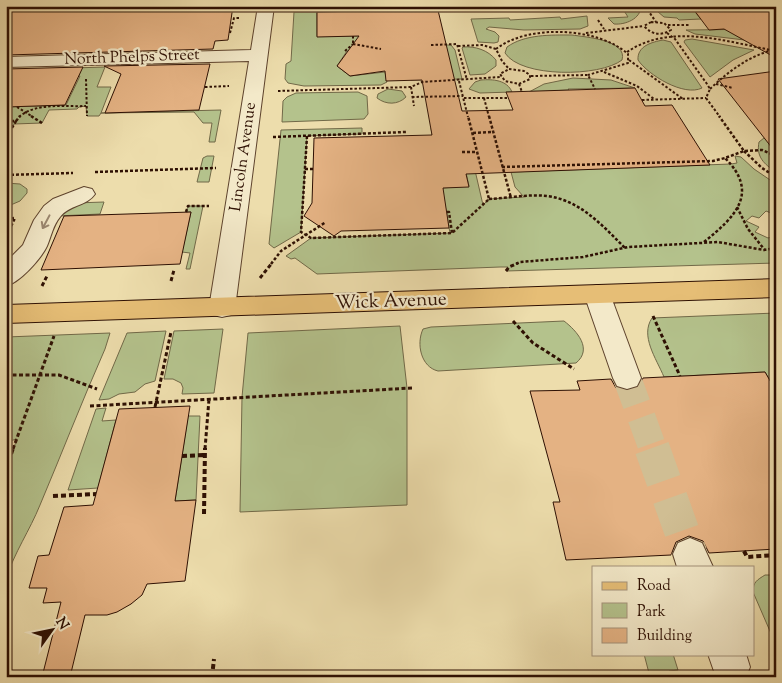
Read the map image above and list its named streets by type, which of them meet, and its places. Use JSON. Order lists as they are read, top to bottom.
{
  "streets": {
    "main road": ["Wick Avenue"],
    "street": ["North Phelps Street", "Lincoln Avenue"]
  },
  "crossings": [
    ["North Phelps Street", "Lincoln Avenue"],
    ["Lincoln Avenue", "Wick Avenue"]
  ],
  "legend": ["Road", "Park", "Building"],
  "north": "top right"
}
